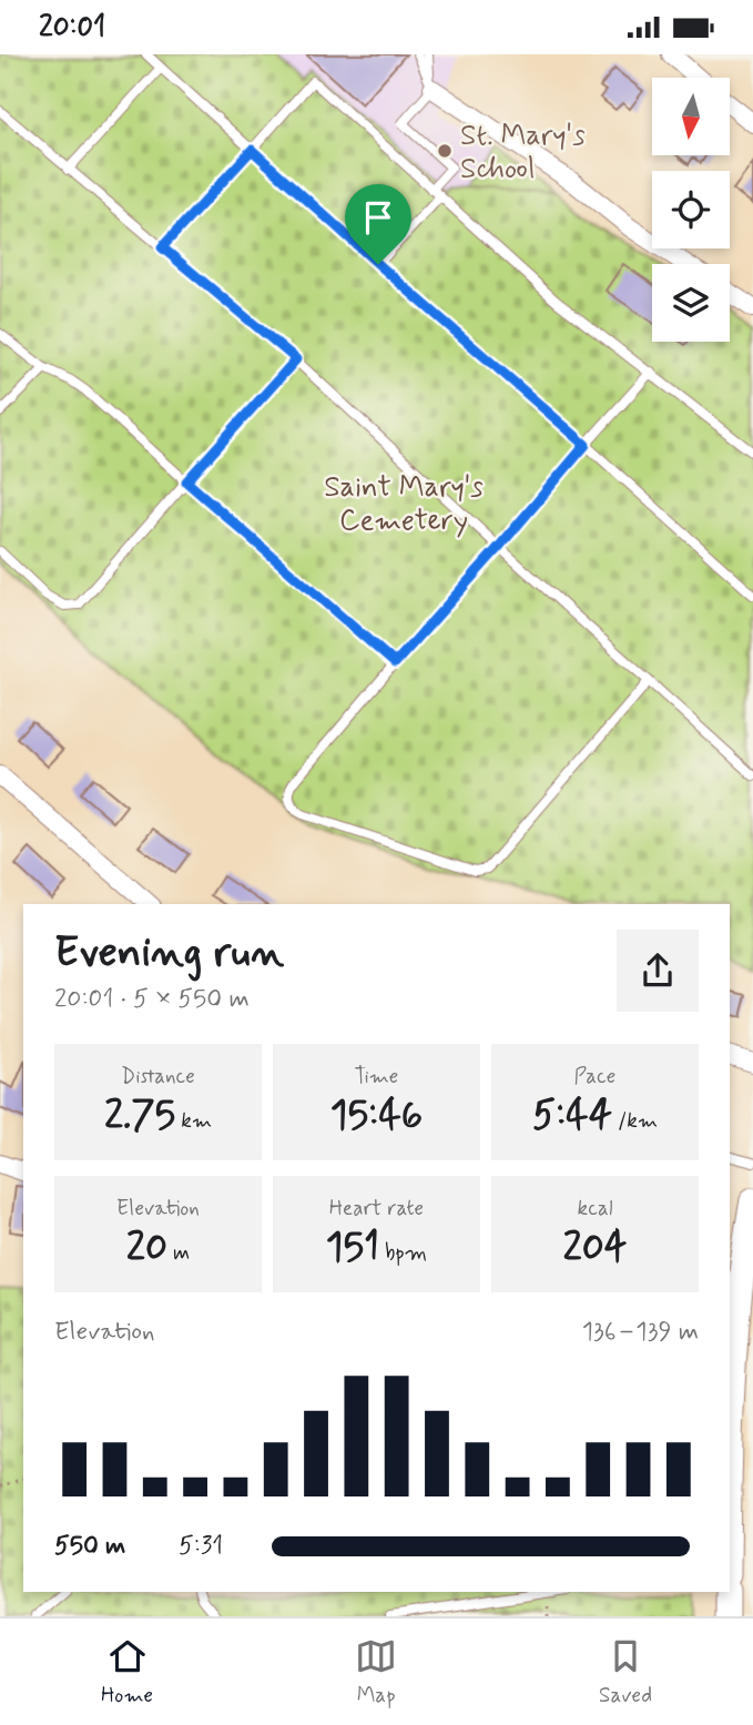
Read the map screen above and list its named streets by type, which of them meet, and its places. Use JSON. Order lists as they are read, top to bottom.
{
  "parks": ["Saint Mary's Cemetery"],
  "places": ["St. Mary's School"],
  "north": "bottom",
  "page": {
    "status": "20:01",
    "heading": ["Evening run", "20:01 · 5 × 550 m"],
    "stats": [
      ["Distance", "2.75 km"],
      ["Time", "15:46"],
      ["Pace", "5:44 /km"],
      ["Elevation", "20 m"],
      ["Heart rate", "151 bpm"],
      ["kcal", "204"]
    ],
    "chart": ["Elevation", "136–139 m"],
    "list": [
      {
        "name": "550 m",
        "note": "5:31"
      }
    ],
    "tabs": ["Home", "Map", "Saved"]
  }
}
